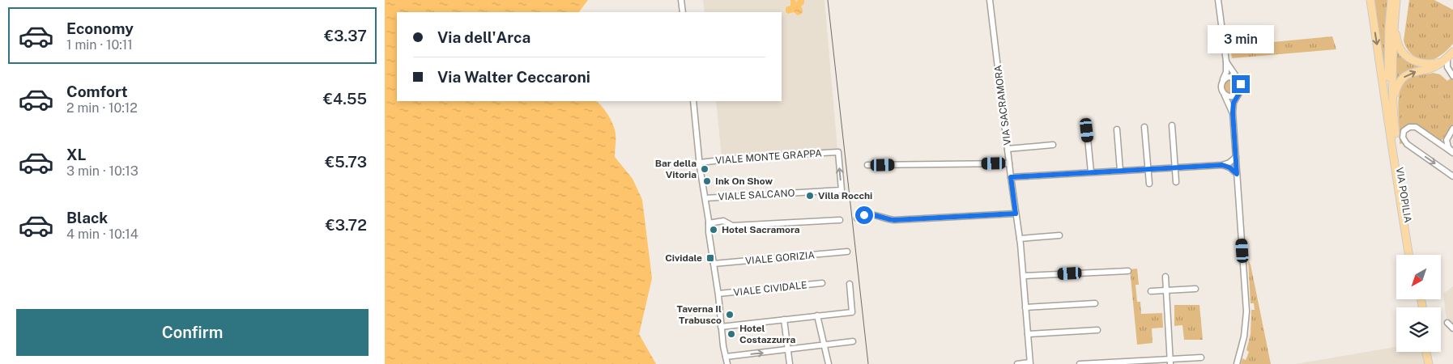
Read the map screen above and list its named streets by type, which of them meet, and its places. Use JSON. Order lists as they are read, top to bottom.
{
  "streets": {
    "main road": ["VIA POPILIA"],
    "street": [
      "VIA SACRAMORA",
      "VIALE MONTE GRAPPA",
      "VIALE SALCANO",
      "VIALE GORIZIA",
      "VIALE CIVIDALE"
    ]
  },
  "crossings": [
    ["VIALE MONTE GRAPPA", "VIALE SALCANO"]
  ],
  "places": {
    "other": [
      "Bar della Vitoria",
      "Ink On Show",
      "Villa Rocchi",
      "Hotel Sacramora",
      "Taverna Il Trabusco",
      "Hotel Costazzurra"
    ],
    "transit": ["Cividale"]
  },
  "north": "bottom left",
  "page": {
    "list": [
      {
        "name": "Economy",
        "note": "1 min · 10:11",
        "value": "€3.37"
      },
      {
        "name": "Comfort",
        "note": "2 min · 10:12",
        "value": "€4.55"
      },
      {
        "name": "XL",
        "note": "3 min · 10:13",
        "value": "€5.73"
      },
      {
        "name": "Black",
        "note": "4 min · 10:14",
        "value": "€3.72"
      }
    ],
    "banner": ["Via dell'Arca", "Via Walter Ceccaroni"],
    "bubble": "3 min",
    "buttons": "Confirm"
  }
}
